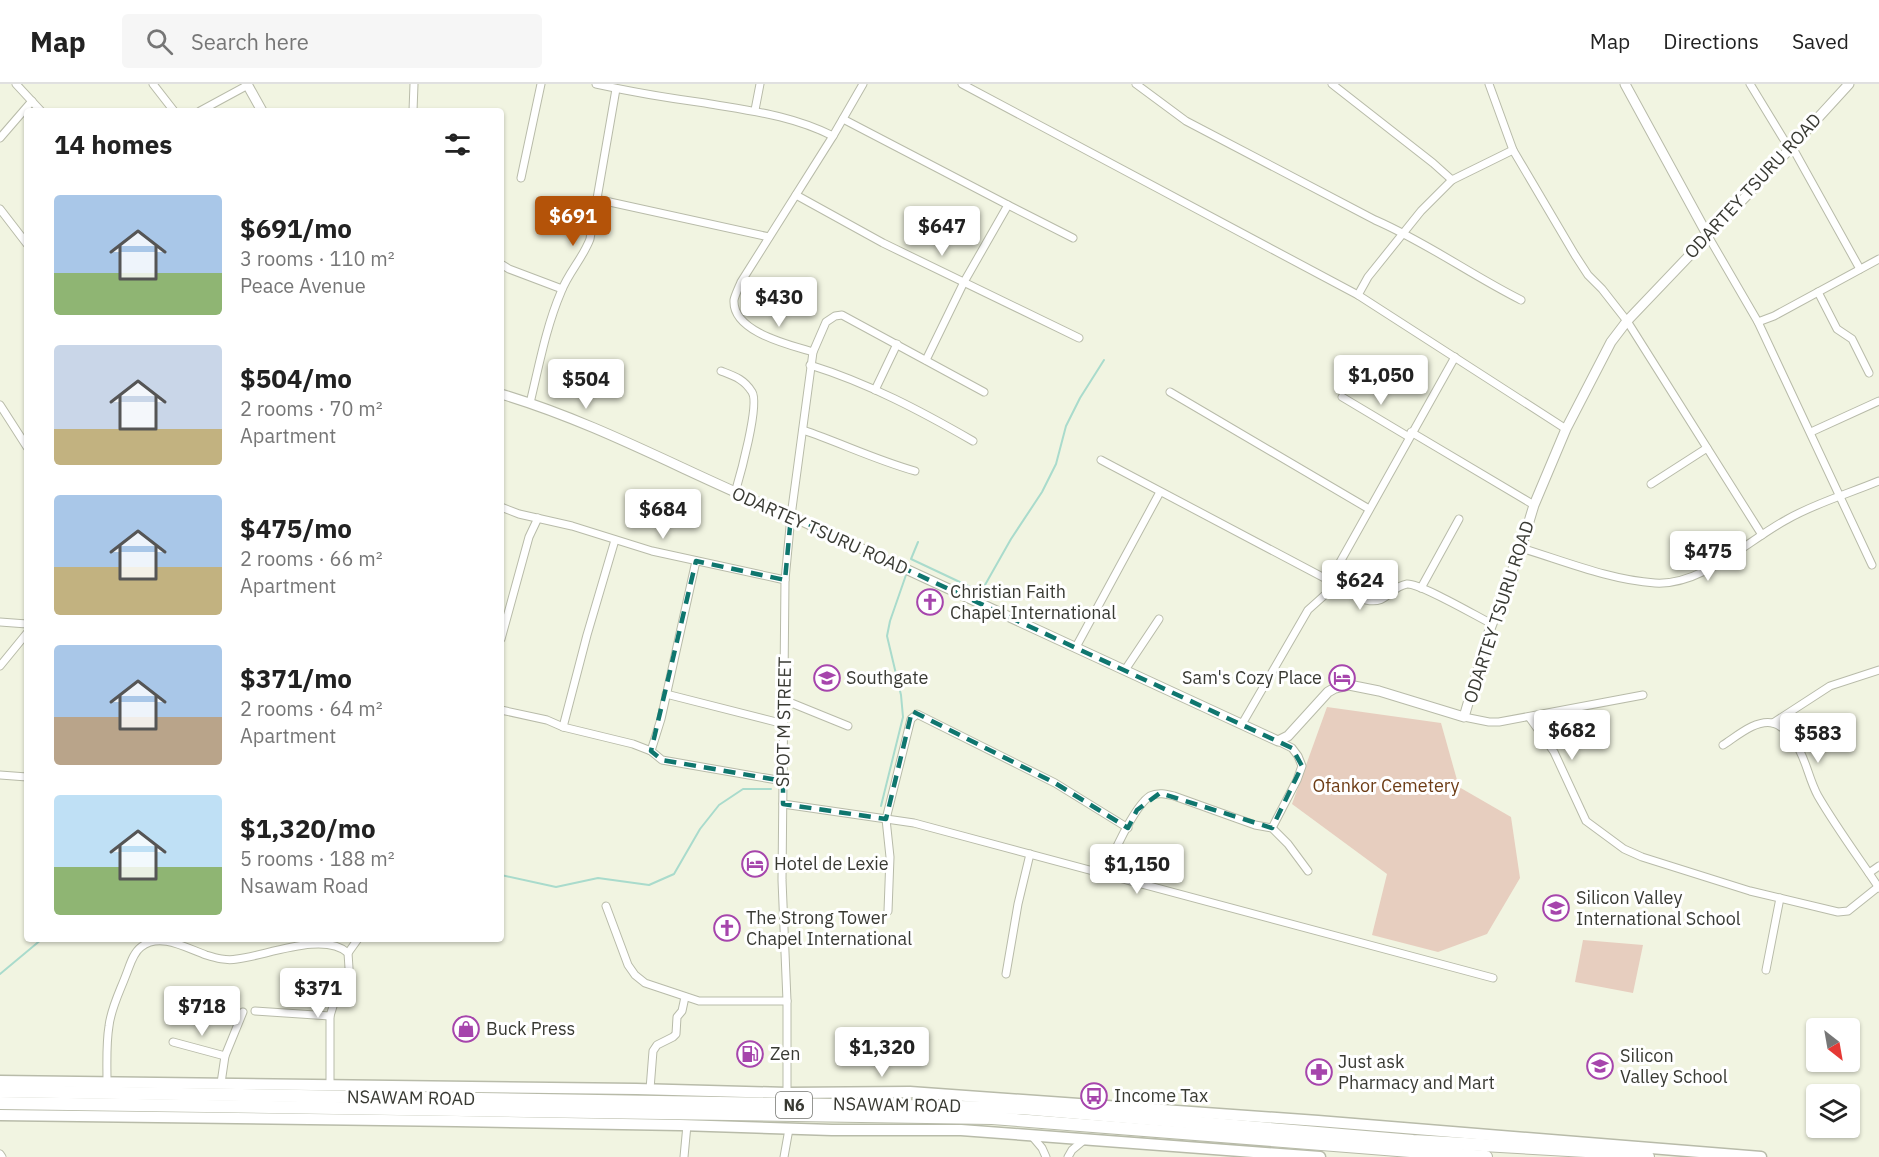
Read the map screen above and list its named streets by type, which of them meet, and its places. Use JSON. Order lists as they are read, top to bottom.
{
  "streets": {
    "highway": ["NSAWAM ROAD", "N6"],
    "street": ["ODARTEY TSURU ROAD", "SPOT M STREET"]
  },
  "crossings": [
    ["ODARTEY TSURU ROAD", "SPOT M STREET"]
  ],
  "parks": ["Ofankor Cemetery"],
  "places": {
    "church": ["Christian Faith Chapel International", "The Strong Tower Chapel International"],
    "school or university": ["Southgate", "Silicon Valley International School", "Silicon Valley School"],
    "hotel": ["Sam's Cozy Place", "Hotel de Lexie"],
    "shop": ["Buck Press"],
    "fuel station": ["Zen"],
    "pharmacy": ["Just ask Pharmacy and Mart"],
    "bus stop": ["Income Tax"]
  },
  "north": "bottom right",
  "page": {
    "header": "Map",
    "search": "Search here",
    "nav": ["Map", "Directions", "Saved"],
    "heading": "14 homes",
    "list": [
      {
        "name": "$691/mo",
        "note": "3 rooms · 110 m² · Peace Avenue"
      },
      {
        "name": "$504/mo",
        "note": "2 rooms · 70 m² · Apartment"
      },
      {
        "name": "$475/mo",
        "note": "2 rooms · 66 m² · Apartment"
      },
      {
        "name": "$371/mo",
        "note": "2 rooms · 64 m² · Apartment"
      },
      {
        "name": "$1,320/mo",
        "note": "5 rooms · 188 m² · Nsawam Road"
      }
    ],
    "price": [
      "$691",
      "$647",
      "$430",
      "$1,050",
      "$504",
      "$684",
      "$475",
      "$624",
      "$682",
      "$583",
      "$1,150",
      "$371",
      "$718",
      "$1,320"
    ]
  }
}
